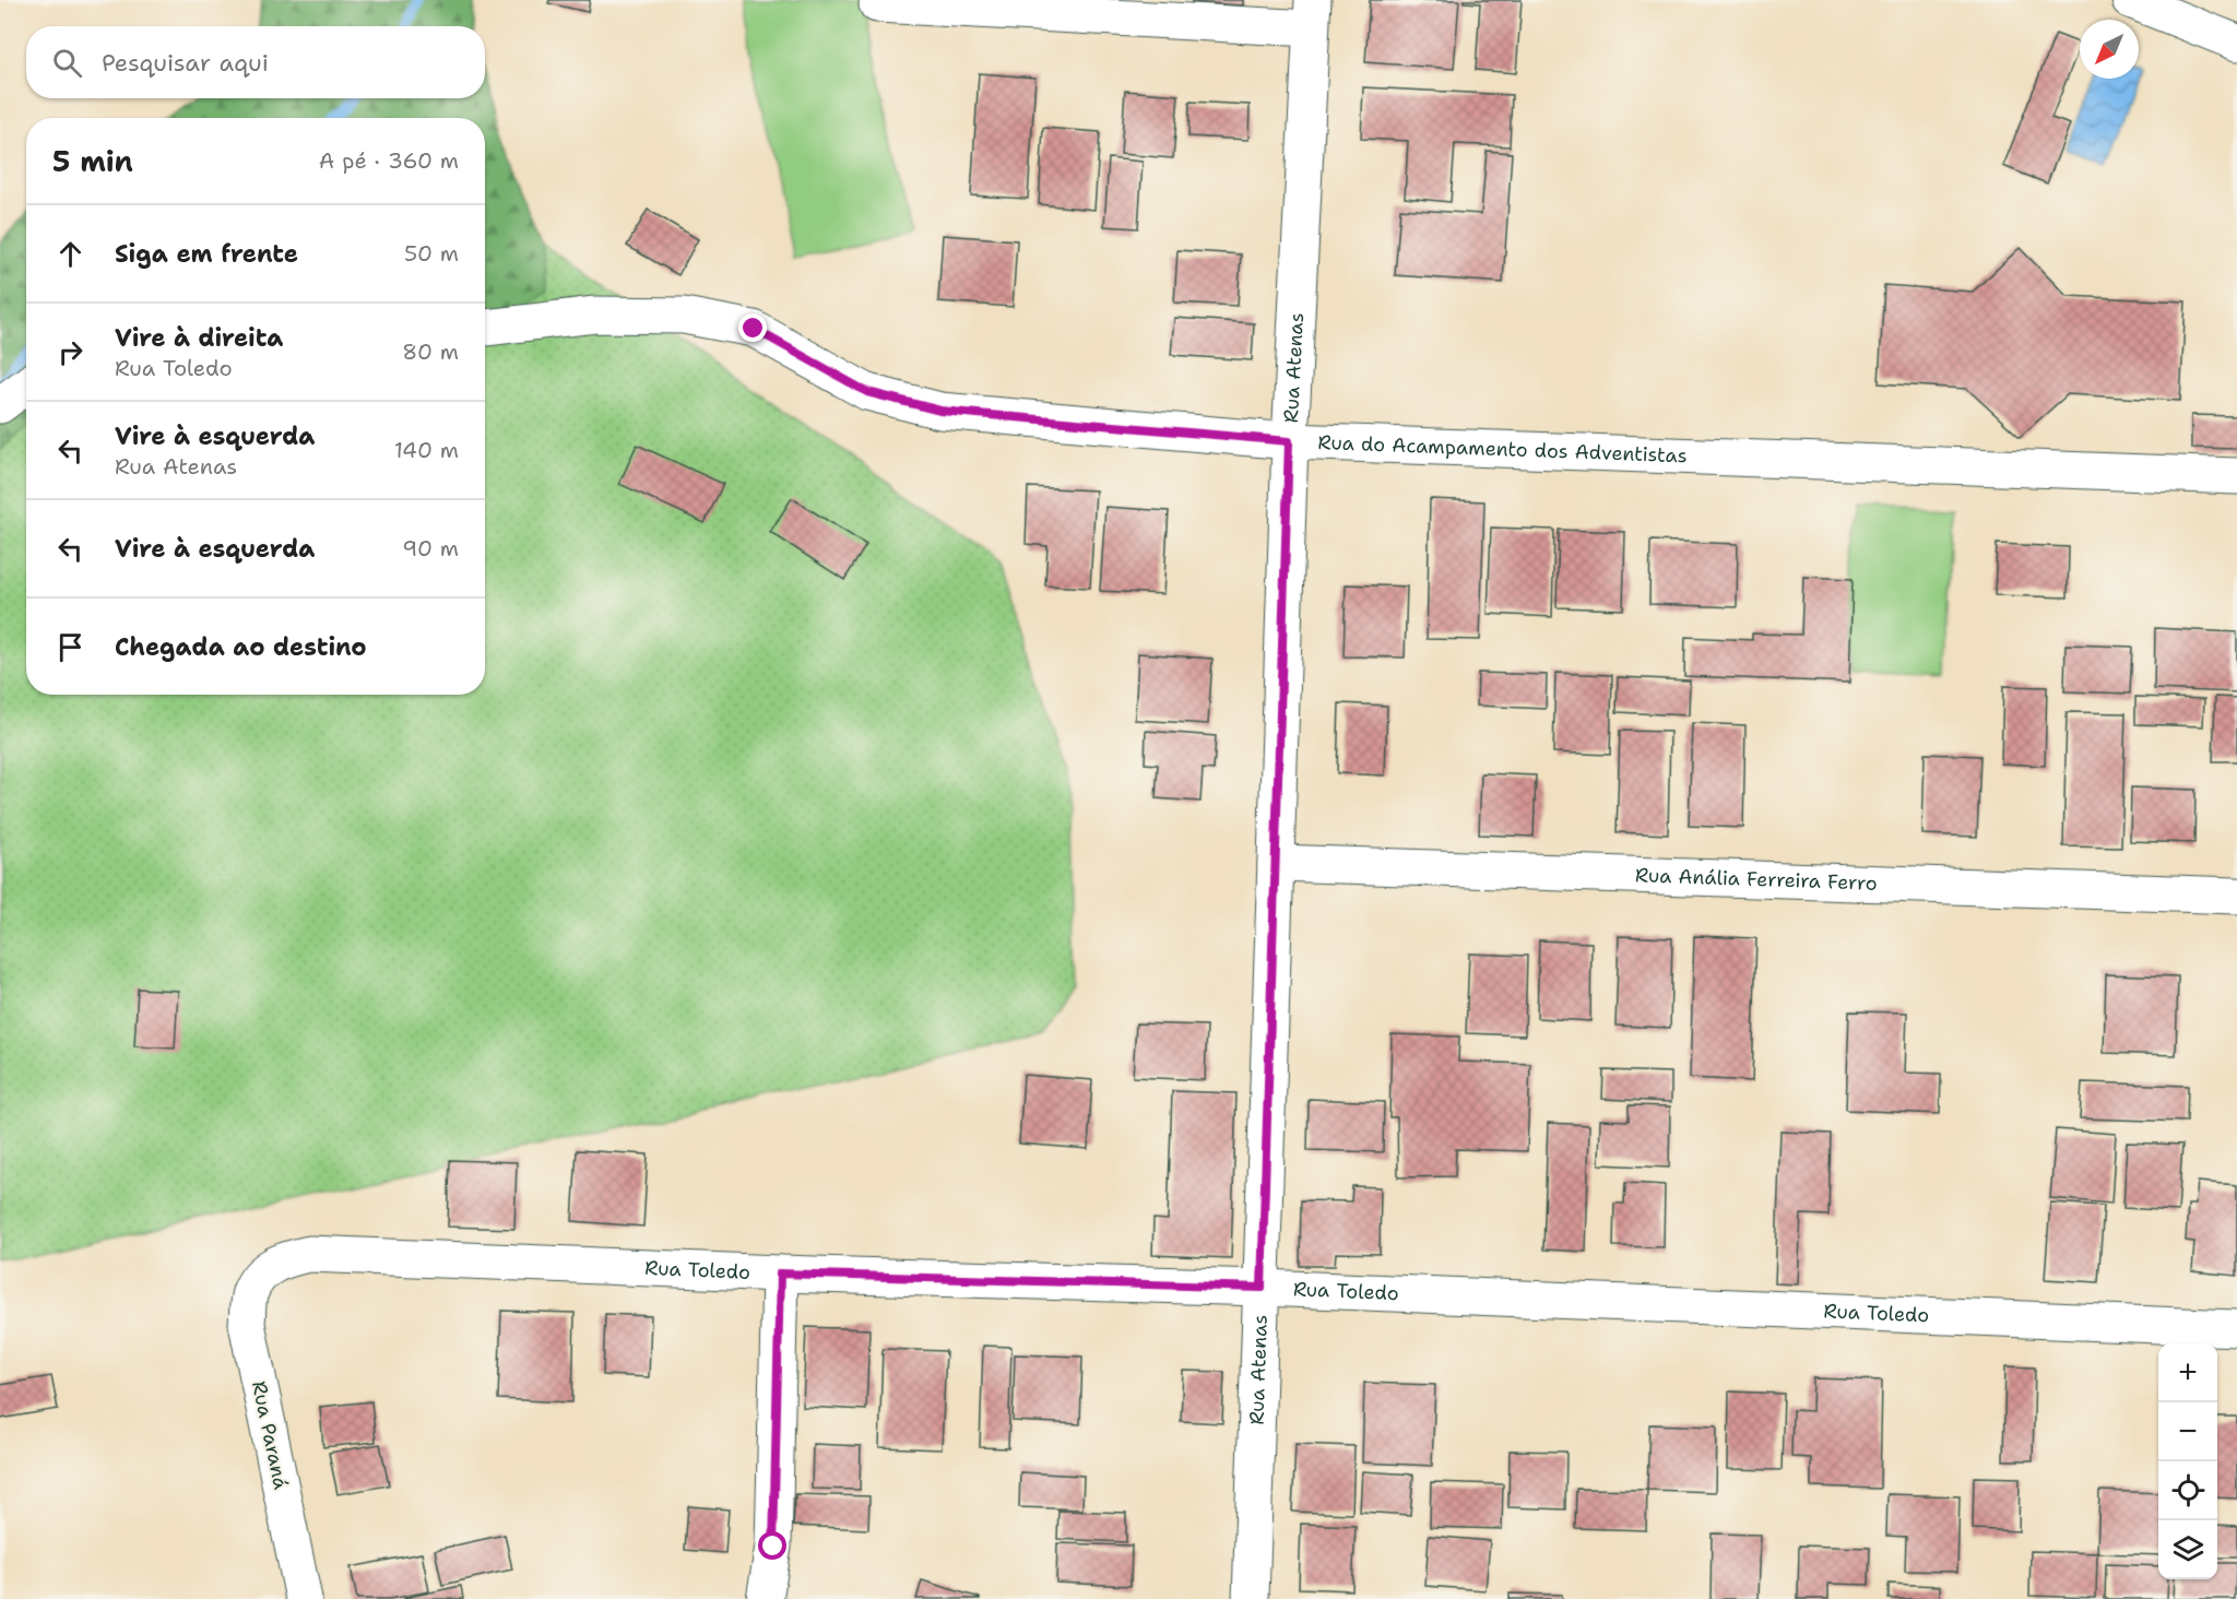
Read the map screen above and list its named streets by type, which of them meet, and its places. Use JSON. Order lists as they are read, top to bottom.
{
  "streets": {
    "street": [
      "Rua Atenas",
      "Rua do Acampamento dos Adventistas",
      "Rua Anália Ferreira Ferro",
      "Rua Toledo",
      "Rua Paraná"
    ]
  },
  "crossings": [
    ["Rua Atenas", "Rua do Acampamento dos Adventistas"],
    ["Rua Atenas", "Rua Anália Ferreira Ferro"],
    ["Rua Atenas", "Rua Toledo"],
    ["Rua Toledo", "Rua Paraná"]
  ],
  "north": "bottom left",
  "page": {
    "search": "Pesquisar aqui",
    "heading": ["5 min", "A pé · 360 m"],
    "list": [
      ["Siga em frente", "50 m"],
      ["Vire à direita", "Rua Toledo", "80 m"],
      ["Vire à esquerda", "Rua Atenas", "140 m"],
      ["Vire à esquerda", "90 m"],
      "Chegada ao destino"
    ],
    "map_buttons": ["+", "−"]
  }
}
